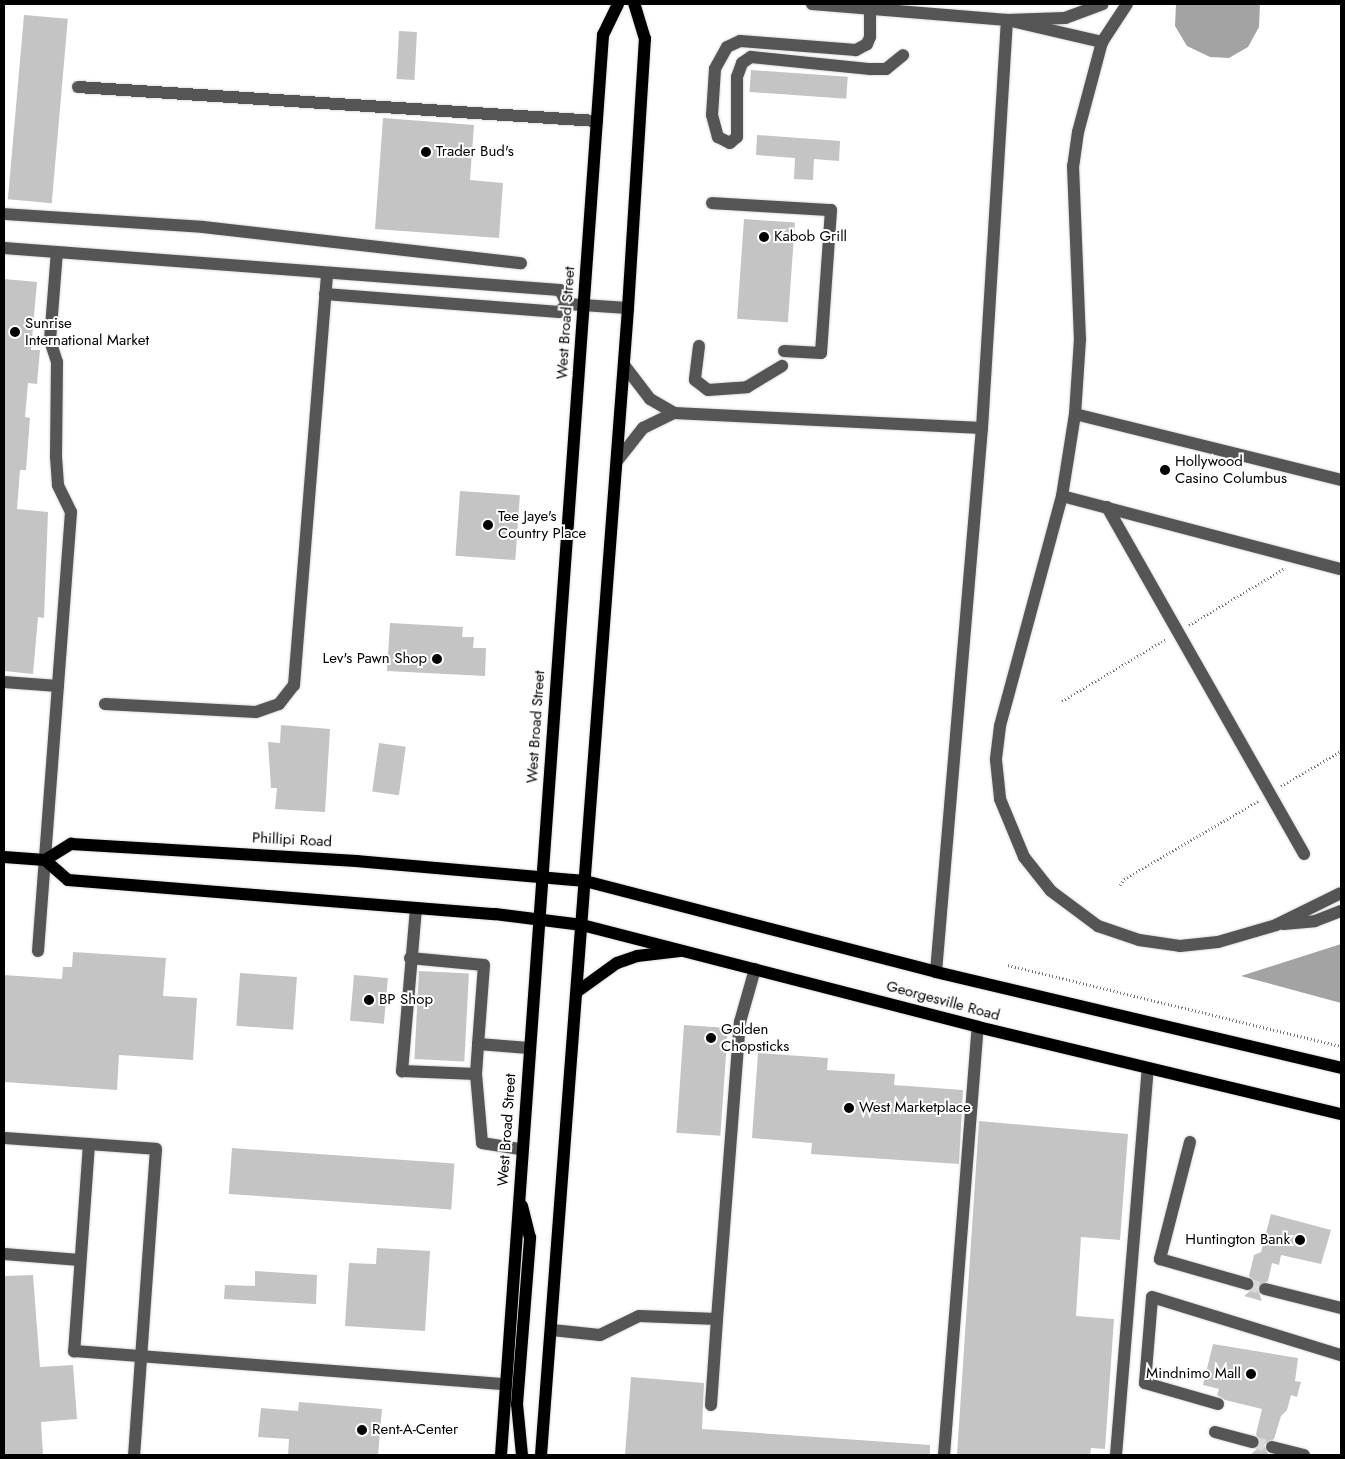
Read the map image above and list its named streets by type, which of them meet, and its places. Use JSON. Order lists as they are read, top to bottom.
{
  "streets": {
    "main road": ["West Broad Street", "Phillipi Road", "Georgesville Road"]
  },
  "crossings": [
    ["West Broad Street", "Phillipi Road"],
    ["West Broad Street", "Georgesville Road"],
    ["Phillipi Road", "Georgesville Road"]
  ],
  "places": [
    "Trader Bud's",
    "Kabob Grill",
    "Sunrise International Market",
    "Hollywood Casino Columbus",
    "Tee Jaye's Country Place",
    "Lev's Pawn Shop",
    "BP Shop",
    "Golden Chopsticks",
    "West Marketplace",
    "Huntington Bank",
    "Mindnimo Mall",
    "Rent-A-Center"
  ]
}
